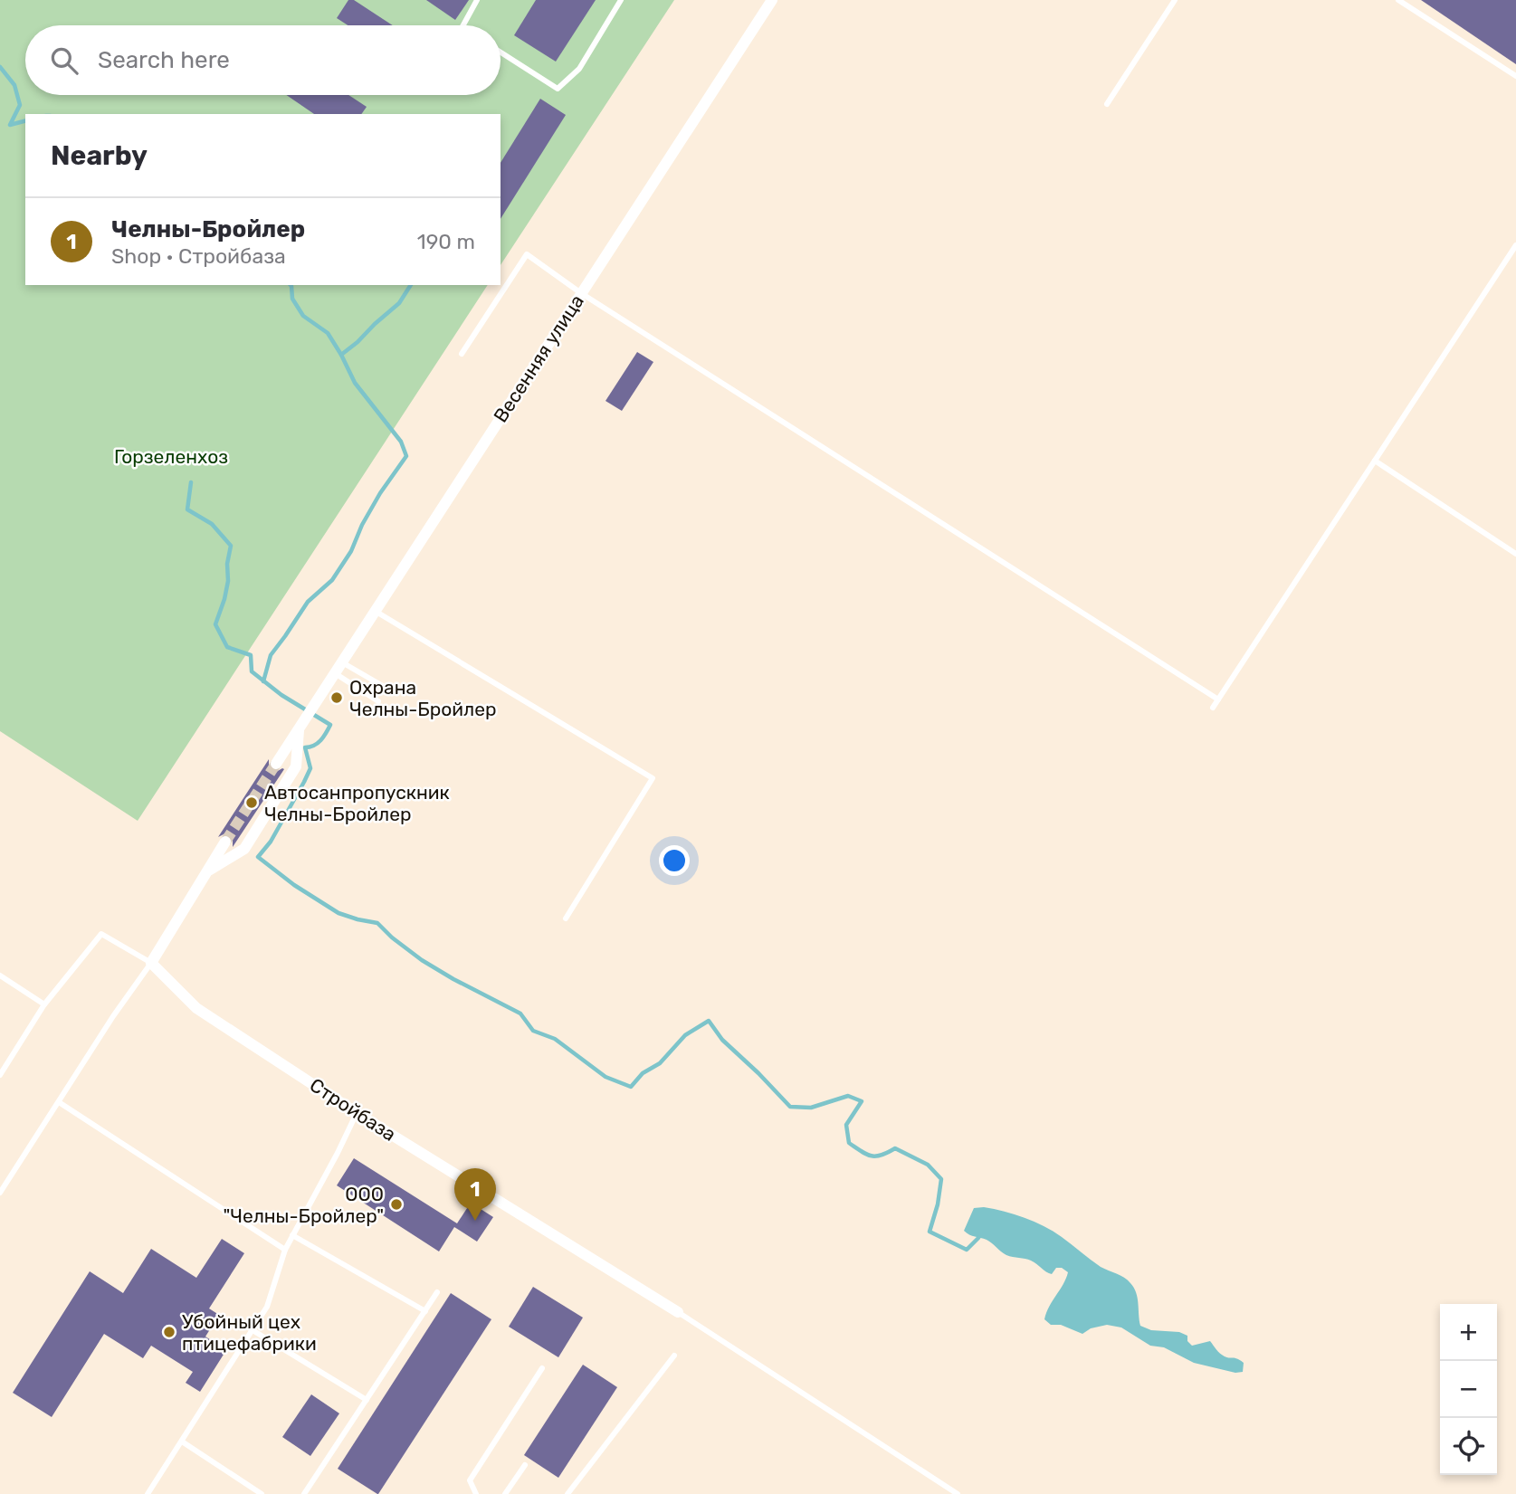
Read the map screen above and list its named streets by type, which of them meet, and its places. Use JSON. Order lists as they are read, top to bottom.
{
  "streets": {
    "street": ["Весенняя улица", "Стройбаза"]
  },
  "parks": ["Горзеленхоз"],
  "places": [
    "Охрана Челны-Бройлер",
    "Автосанпропускник Челны-Бройлер",
    "ООО \"Челны-Бройлер\"",
    "Убойный цех птицефабрики"
  ],
  "page": {
    "search": "Search here",
    "heading": "Nearby",
    "list": [
      {
        "mark": "1",
        "name": "Челны-Бройлер",
        "note": "Shop · Стройбаза",
        "value": "190 m"
      }
    ],
    "pins": "1",
    "map_buttons": ["+", "−"]
  }
}
